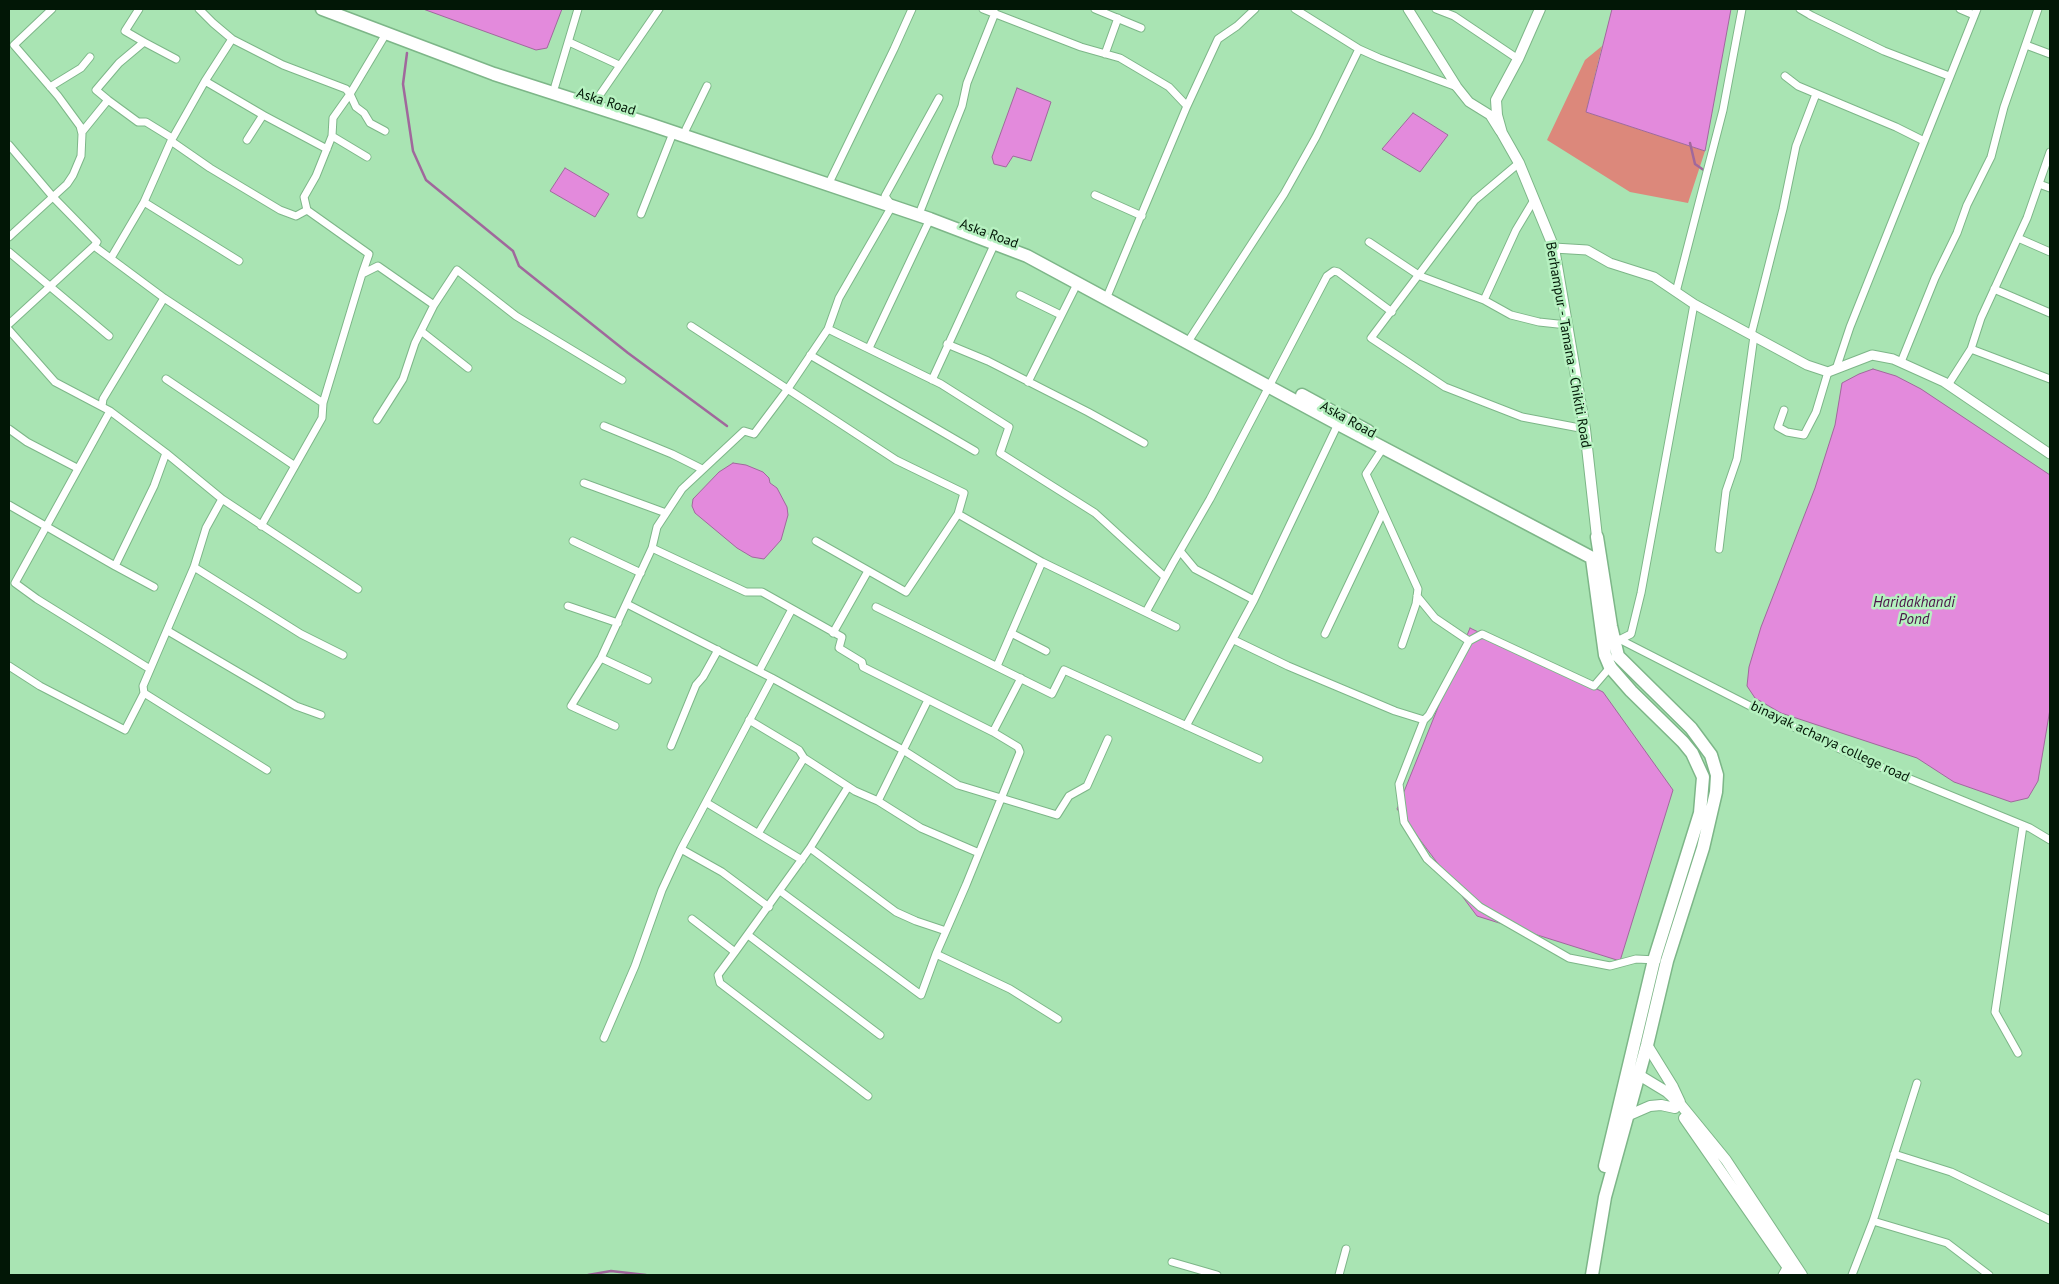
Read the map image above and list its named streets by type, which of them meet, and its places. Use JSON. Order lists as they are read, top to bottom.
{
  "streets": {
    "highway": ["Aska Road"],
    "main road": ["Berhampur - Tamana - Chikiti Road"],
    "street": ["binayak acharya college road"]
  },
  "crossings": [
    ["Aska Road", "Berhampur - Tamana - Chikiti Road"]
  ],
  "water": ["Haridakhandi Pond"]
}
